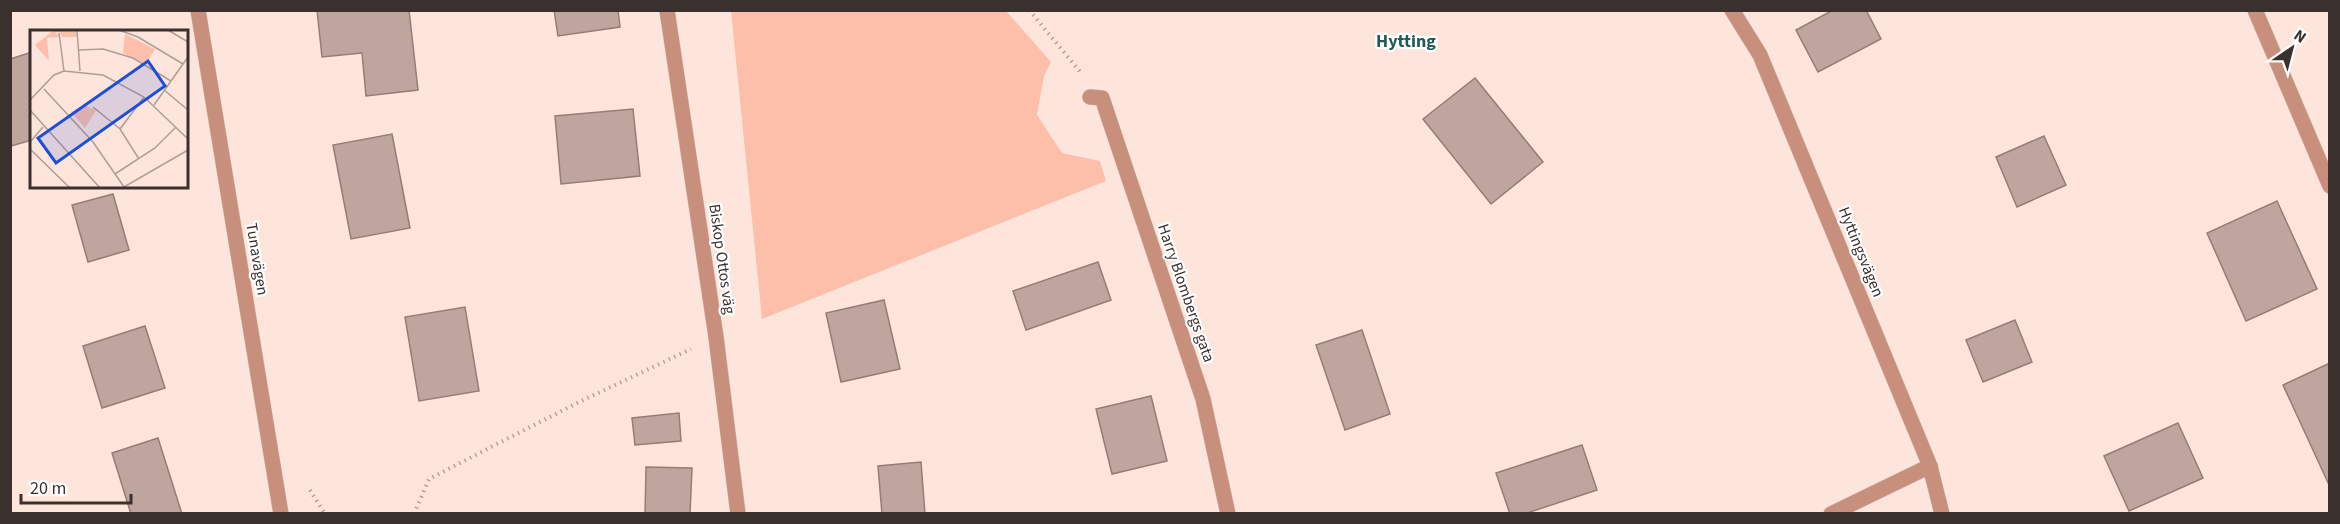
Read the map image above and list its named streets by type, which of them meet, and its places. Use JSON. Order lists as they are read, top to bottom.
{
  "streets": {
    "street": [
      "Hyttingsvägen",
      "Tunavägen",
      "Biskop Ottos väg",
      "Harry Blombergs gata"
    ]
  },
  "districts": ["Hytting"],
  "scale_bar": "20 m",
  "north": "top right"
}
